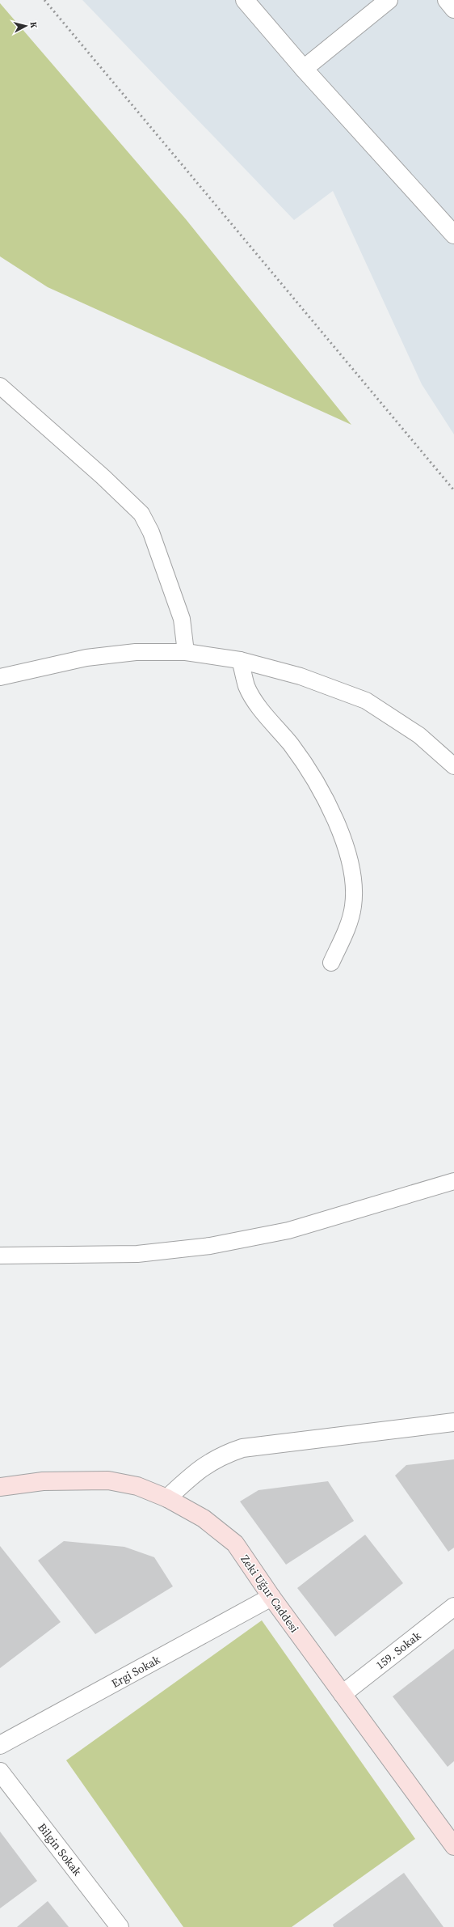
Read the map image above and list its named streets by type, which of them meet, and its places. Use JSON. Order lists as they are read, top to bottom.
{
  "streets": {
    "main road": ["Zeki Uğur Caddesi"],
    "street": ["159. Sokak", "Ergi Sokak", "Bilgin Sokak"]
  },
  "crossings": [
    ["Zeki Uğur Caddesi", "159. Sokak"],
    ["Zeki Uğur Caddesi", "Ergi Sokak"]
  ],
  "north": "right"
}
